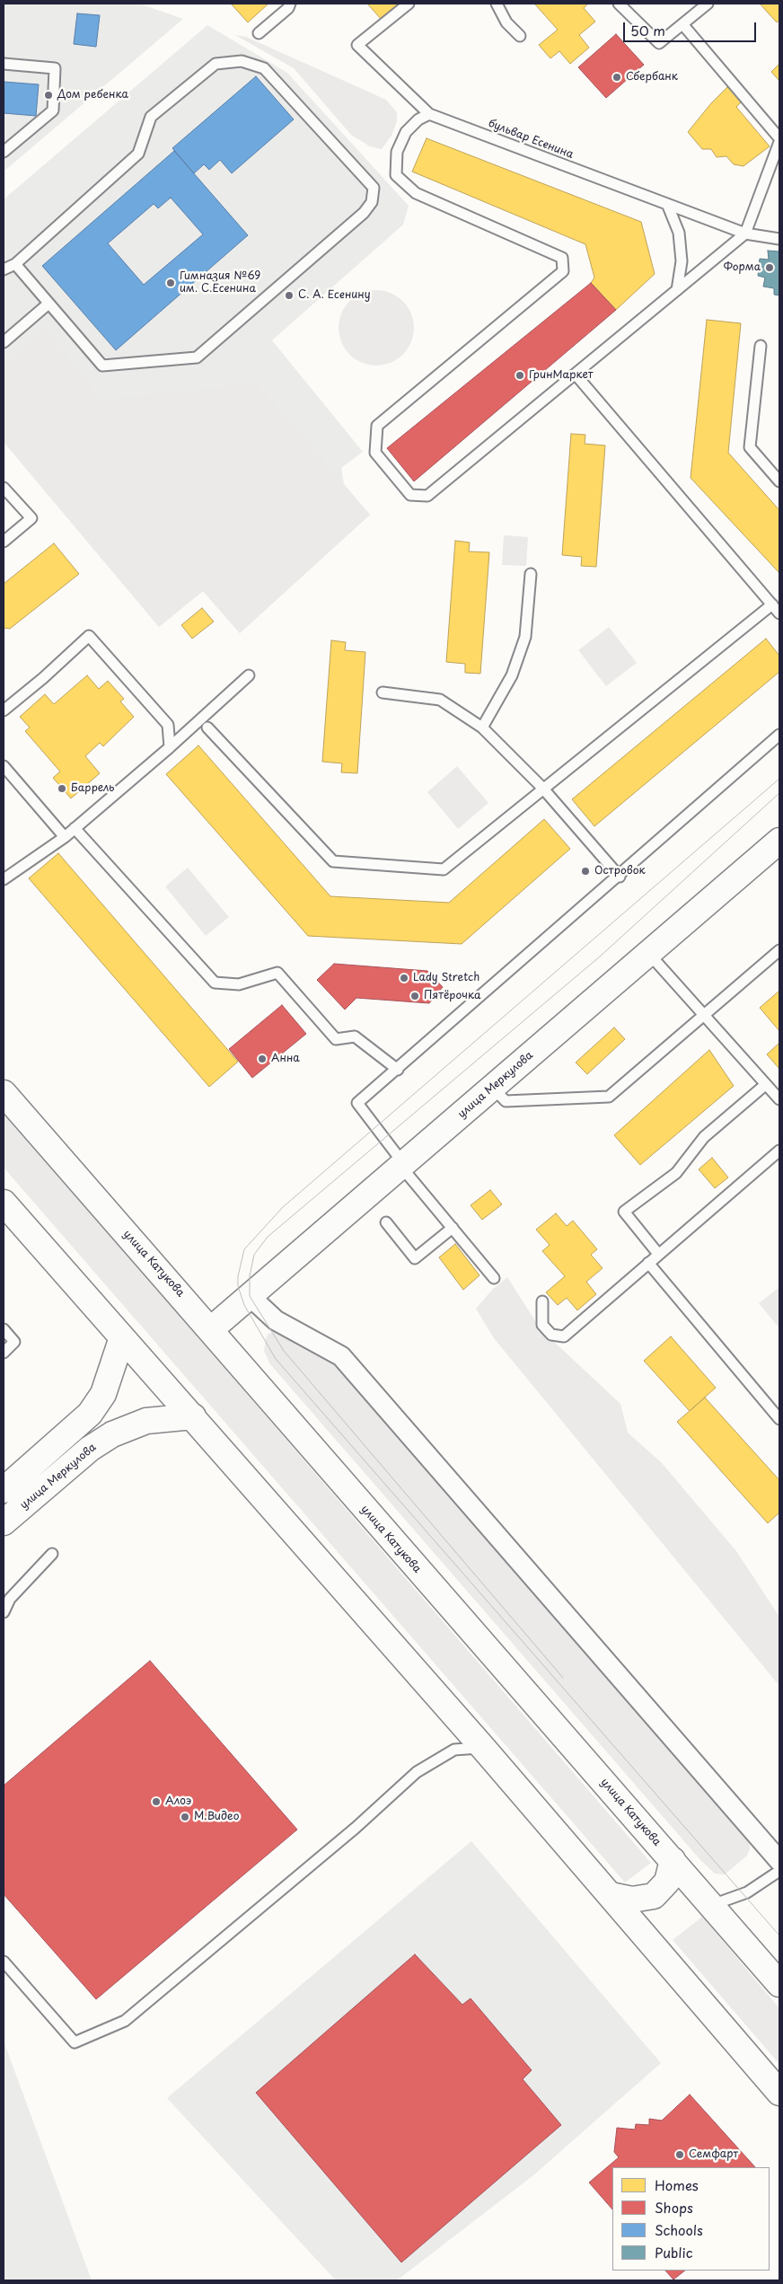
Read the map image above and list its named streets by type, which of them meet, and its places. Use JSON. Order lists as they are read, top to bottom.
{
  "streets": {
    "main road": ["улица Меркулова", "улица Катукова"],
    "lane": ["бульвар Есенина"]
  },
  "crossings": [
    ["улица Меркулова", "улица Катукова"]
  ],
  "places": [
    "Сбербанк",
    "Дом ребенка",
    "Форма",
    "Гимназия №69 им. С.Есенина",
    "С. А. Есенину",
    "ГринМаркет",
    "Баррель",
    "Островок",
    "Lady Stretch",
    "Пятёрочка",
    "Анна",
    "Алоэ",
    "М.Видео",
    "Семфарт"
  ],
  "legend": [
    "Homes",
    "Shops",
    "Schools",
    "Public"
  ],
  "scale_bar": "50 m"
}
